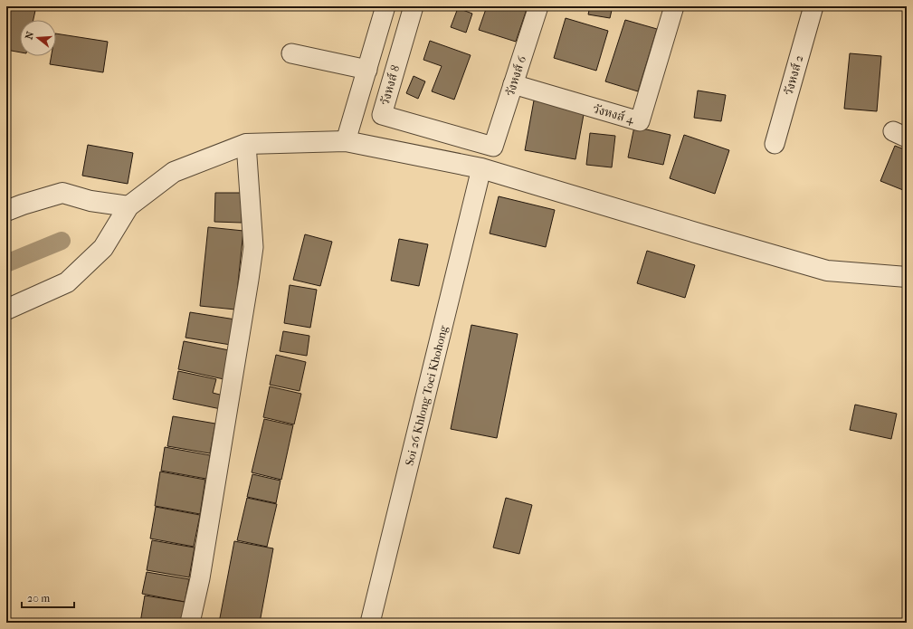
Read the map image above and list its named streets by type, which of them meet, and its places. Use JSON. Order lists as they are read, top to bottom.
{
  "streets": {
    "street": [
      "วังหงส์ 2",
      "วังหงส์ 6",
      "วังหงส์ 8",
      "วังหงส์ 4",
      "Soi 26 Khlong Toei Khohong"
    ]
  },
  "crossings": [
    ["วังหงส์ 6", "วังหงส์ 8"],
    ["วังหงส์ 6", "วังหงส์ 4"]
  ],
  "scale_bar": "20 m",
  "north": "left"
}
